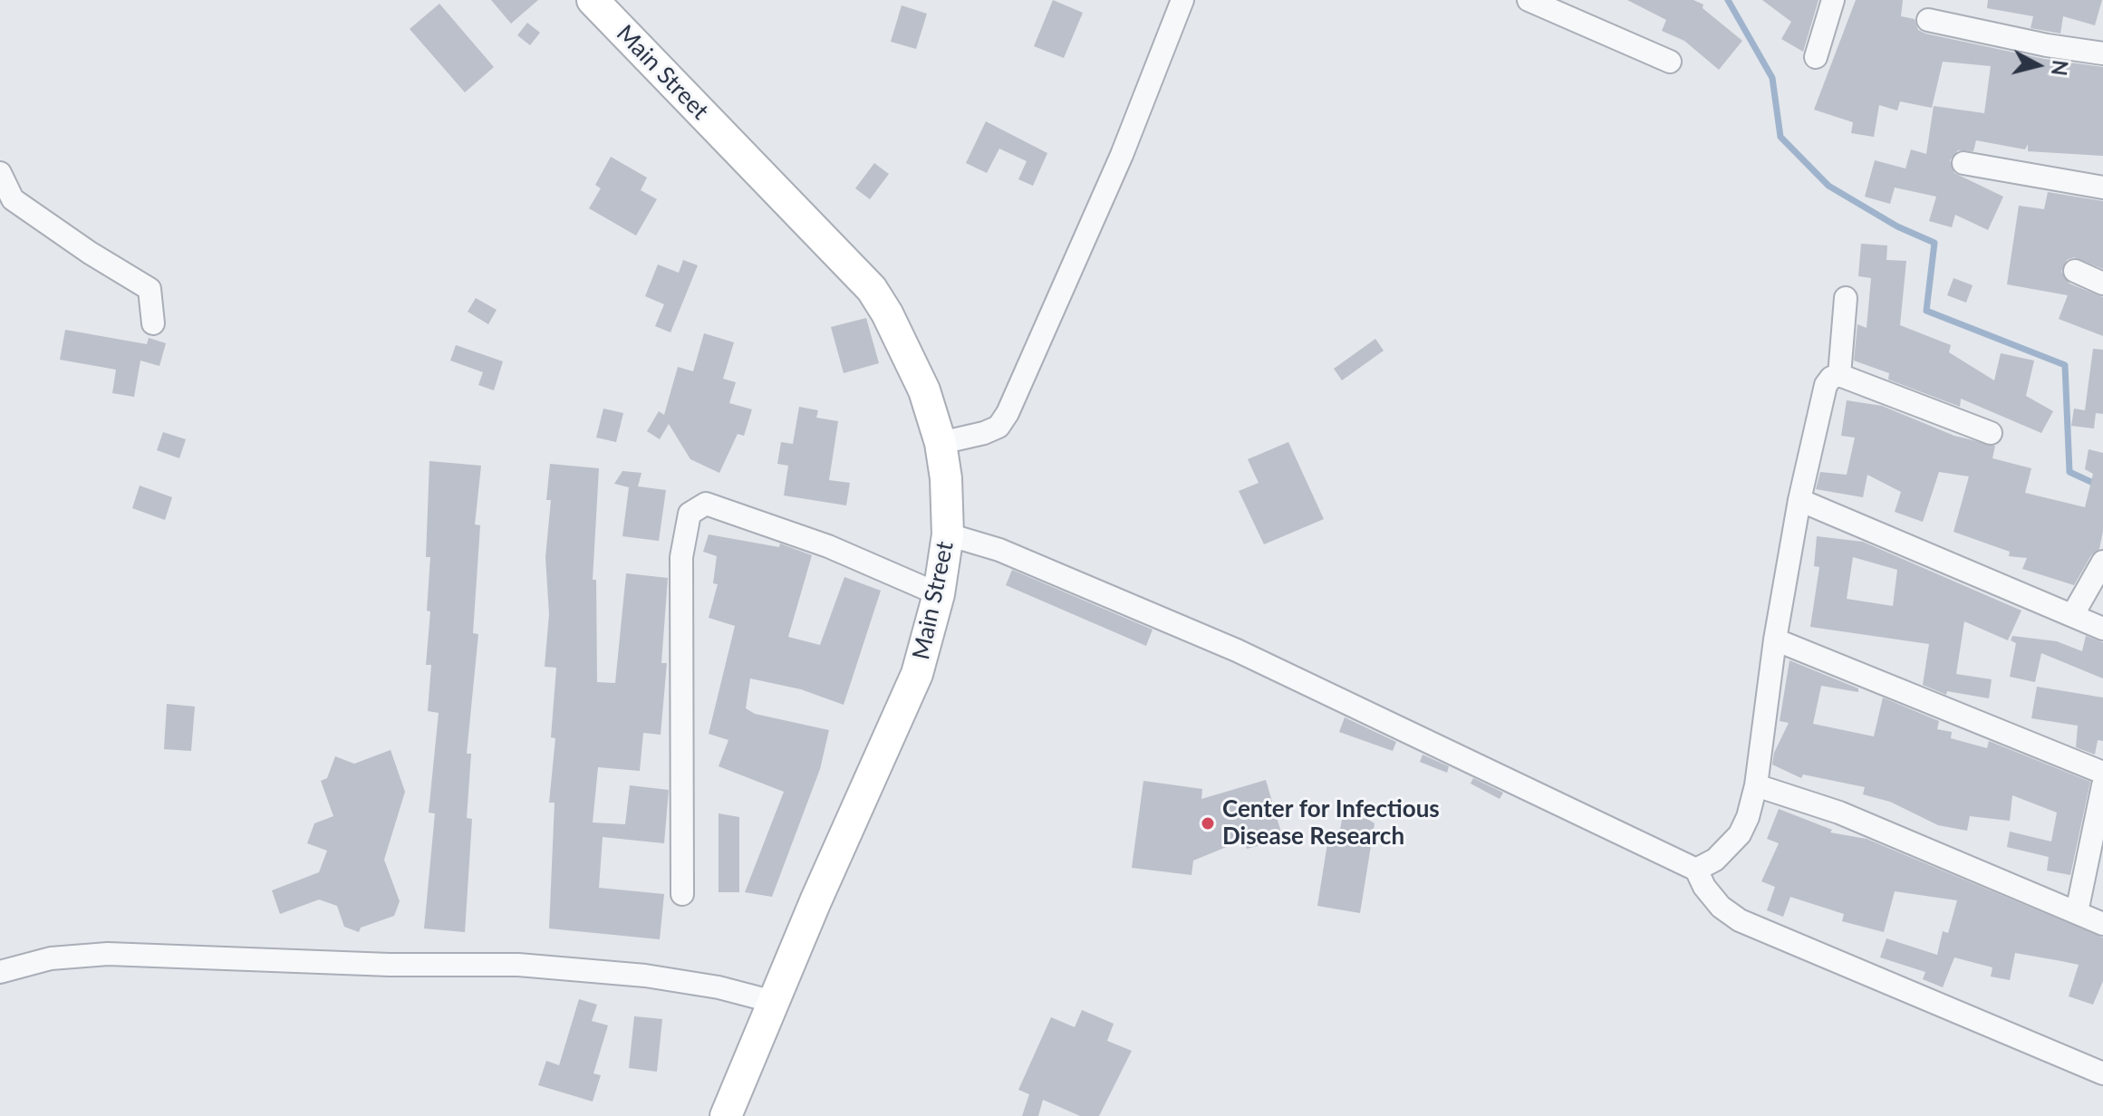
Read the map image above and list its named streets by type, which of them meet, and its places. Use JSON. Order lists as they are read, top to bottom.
{
  "streets": {
    "main road": ["Main Street"]
  },
  "places": ["Center for Infectious Disease Research"],
  "north": "right"
}
